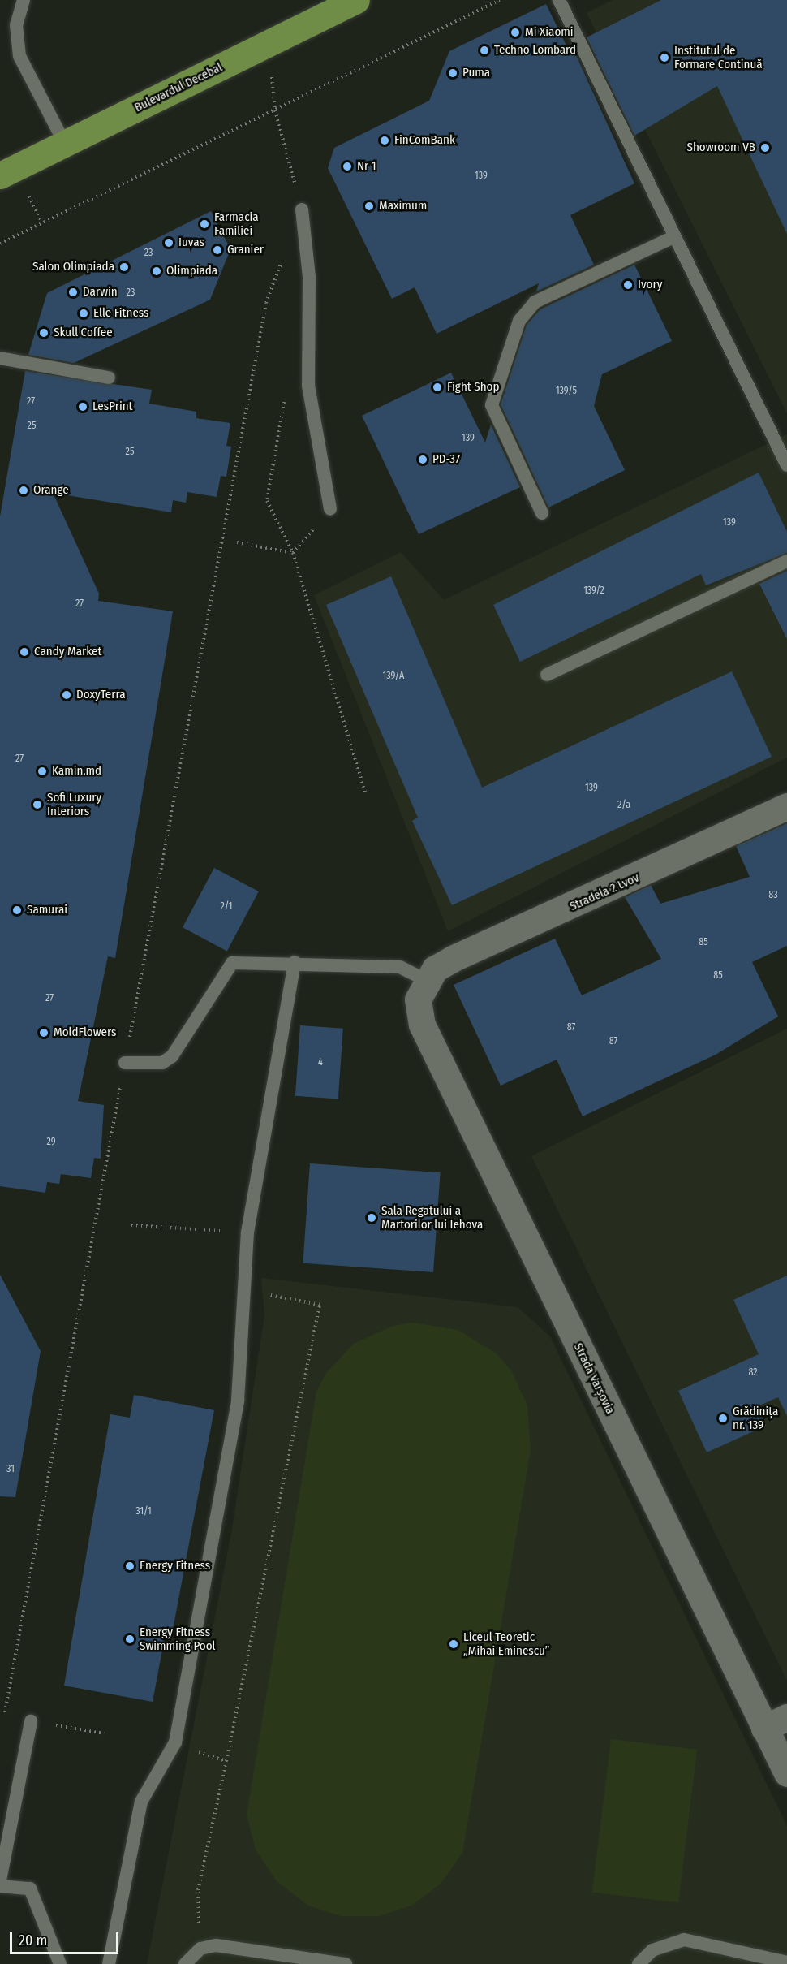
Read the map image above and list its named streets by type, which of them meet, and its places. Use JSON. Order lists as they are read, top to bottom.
{
  "streets": {
    "main road": ["Bulevardul Decebal"],
    "street": ["Stradela 2 Lvov", "Strada Varșovia"]
  },
  "crossings": [
    ["Stradela 2 Lvov", "Strada Varșovia"]
  ],
  "places": [
    "Mi Xiaomi",
    "Techno Lombard",
    "Institutul de Formare Continuă",
    "Puma",
    "FinComBank",
    "Showroom VB",
    "Nr 1",
    "Maximum",
    "Farmacia Familiei",
    "Iuvas",
    "Granier",
    "Salon Olimpiada",
    "Olimpiada",
    "Ivory",
    "Darwin",
    "Elle Fitness",
    "Skull Coffee",
    "Fight Shop",
    "LesPrint",
    "PD-37",
    "Orange",
    "Candy Market",
    "DoxyTerra",
    "Kamin.md",
    "Sofi Luxury Interiors",
    "Samurai",
    "MoldFlowers",
    "Sala Regatului a Martorilor lui Iehova",
    "Grădinița nr. 139",
    "Energy Fitness",
    "Energy Fitness Swimming Pool",
    "Liceul Teoretic „Mihai Eminescu”"
  ],
  "house_numbers": [
    "139",
    "23",
    "23",
    "139/5",
    "27",
    "25",
    "139",
    "25",
    "139",
    "139/2",
    "27",
    "139/A",
    "27",
    "139",
    "2/a",
    "83",
    "2/1",
    "85",
    "85",
    "27",
    "87",
    "87",
    "4",
    "29",
    "82",
    "31",
    "31/1"
  ],
  "scale_bar": "20 m"
}
